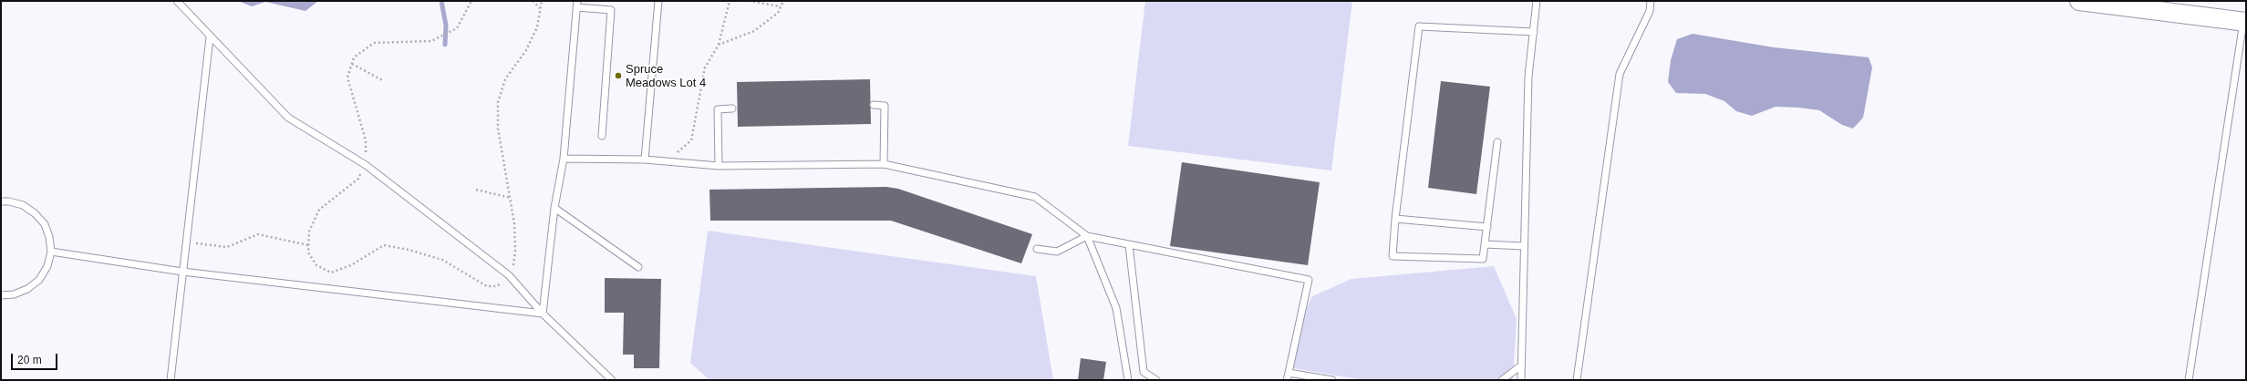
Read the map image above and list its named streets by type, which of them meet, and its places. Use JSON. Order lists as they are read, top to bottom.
{
  "places": ["Spruce Meadows Lot 4"],
  "scale_bar": "20 m"
}
